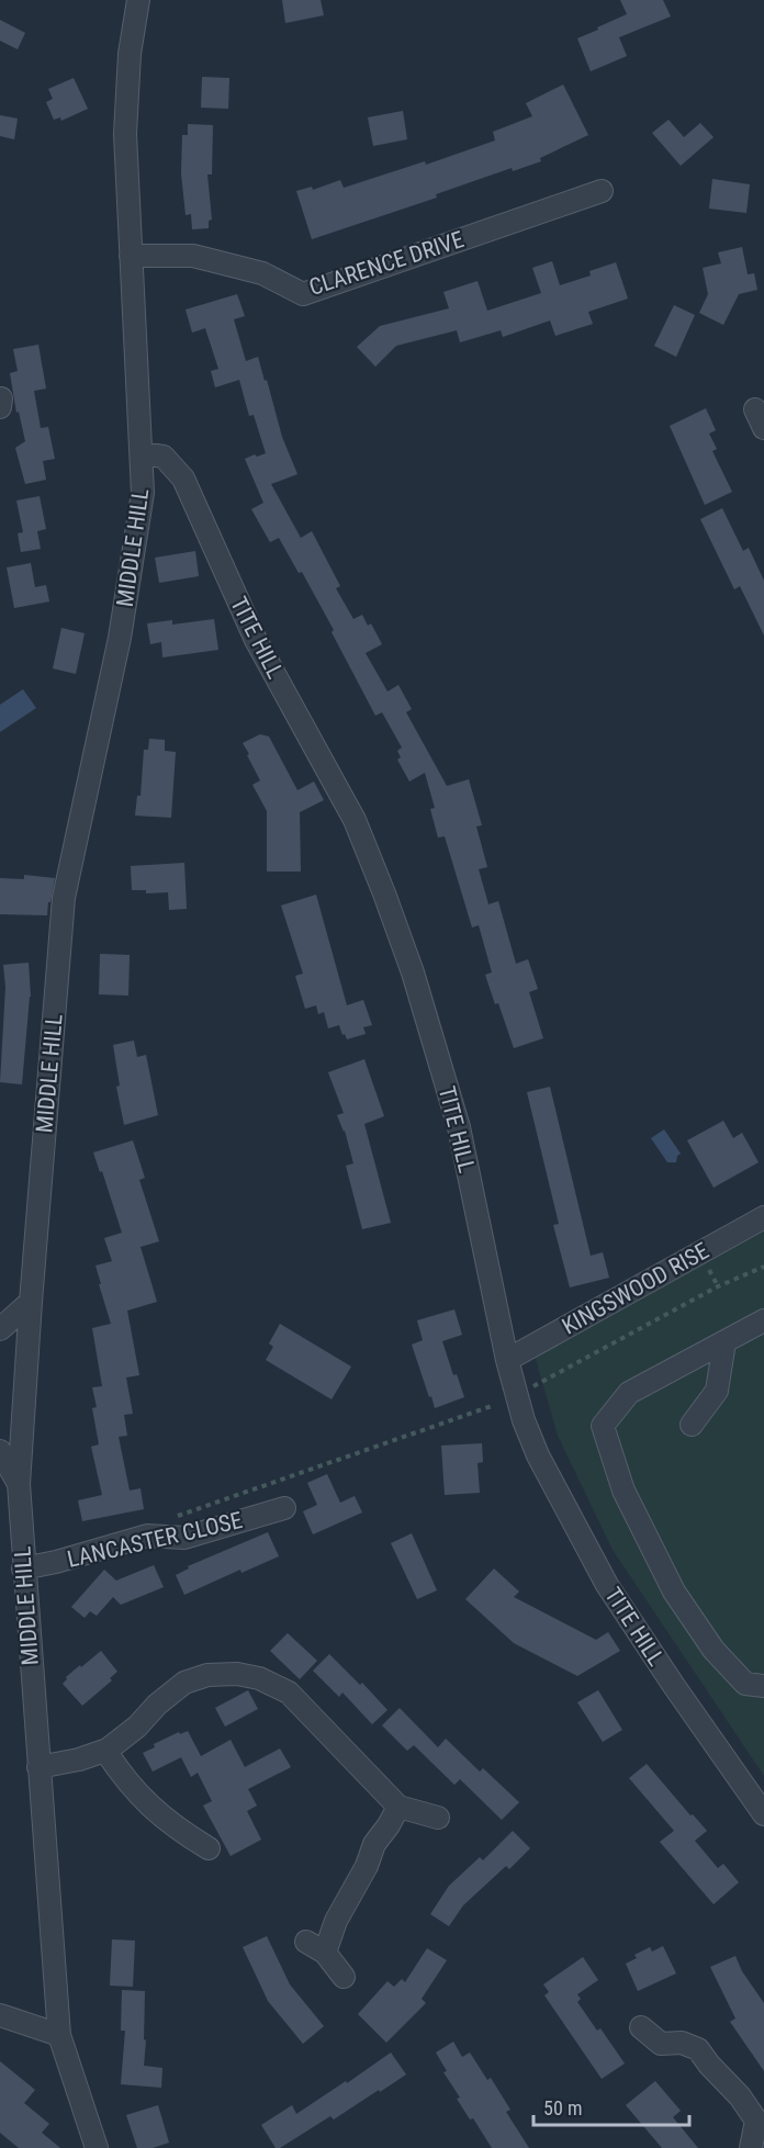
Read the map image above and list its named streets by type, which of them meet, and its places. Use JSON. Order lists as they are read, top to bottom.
{
  "streets": {
    "street": [
      "CLARENCE DRIVE",
      "MIDDLE HILL",
      "TITE HILL",
      "KINGSWOOD RISE",
      "LANCASTER CLOSE"
    ]
  },
  "crossings": [
    ["CLARENCE DRIVE", "MIDDLE HILL"],
    ["MIDDLE HILL", "TITE HILL"],
    ["MIDDLE HILL", "LANCASTER CLOSE"],
    ["TITE HILL", "KINGSWOOD RISE"]
  ],
  "scale_bar": "50 m"
}
